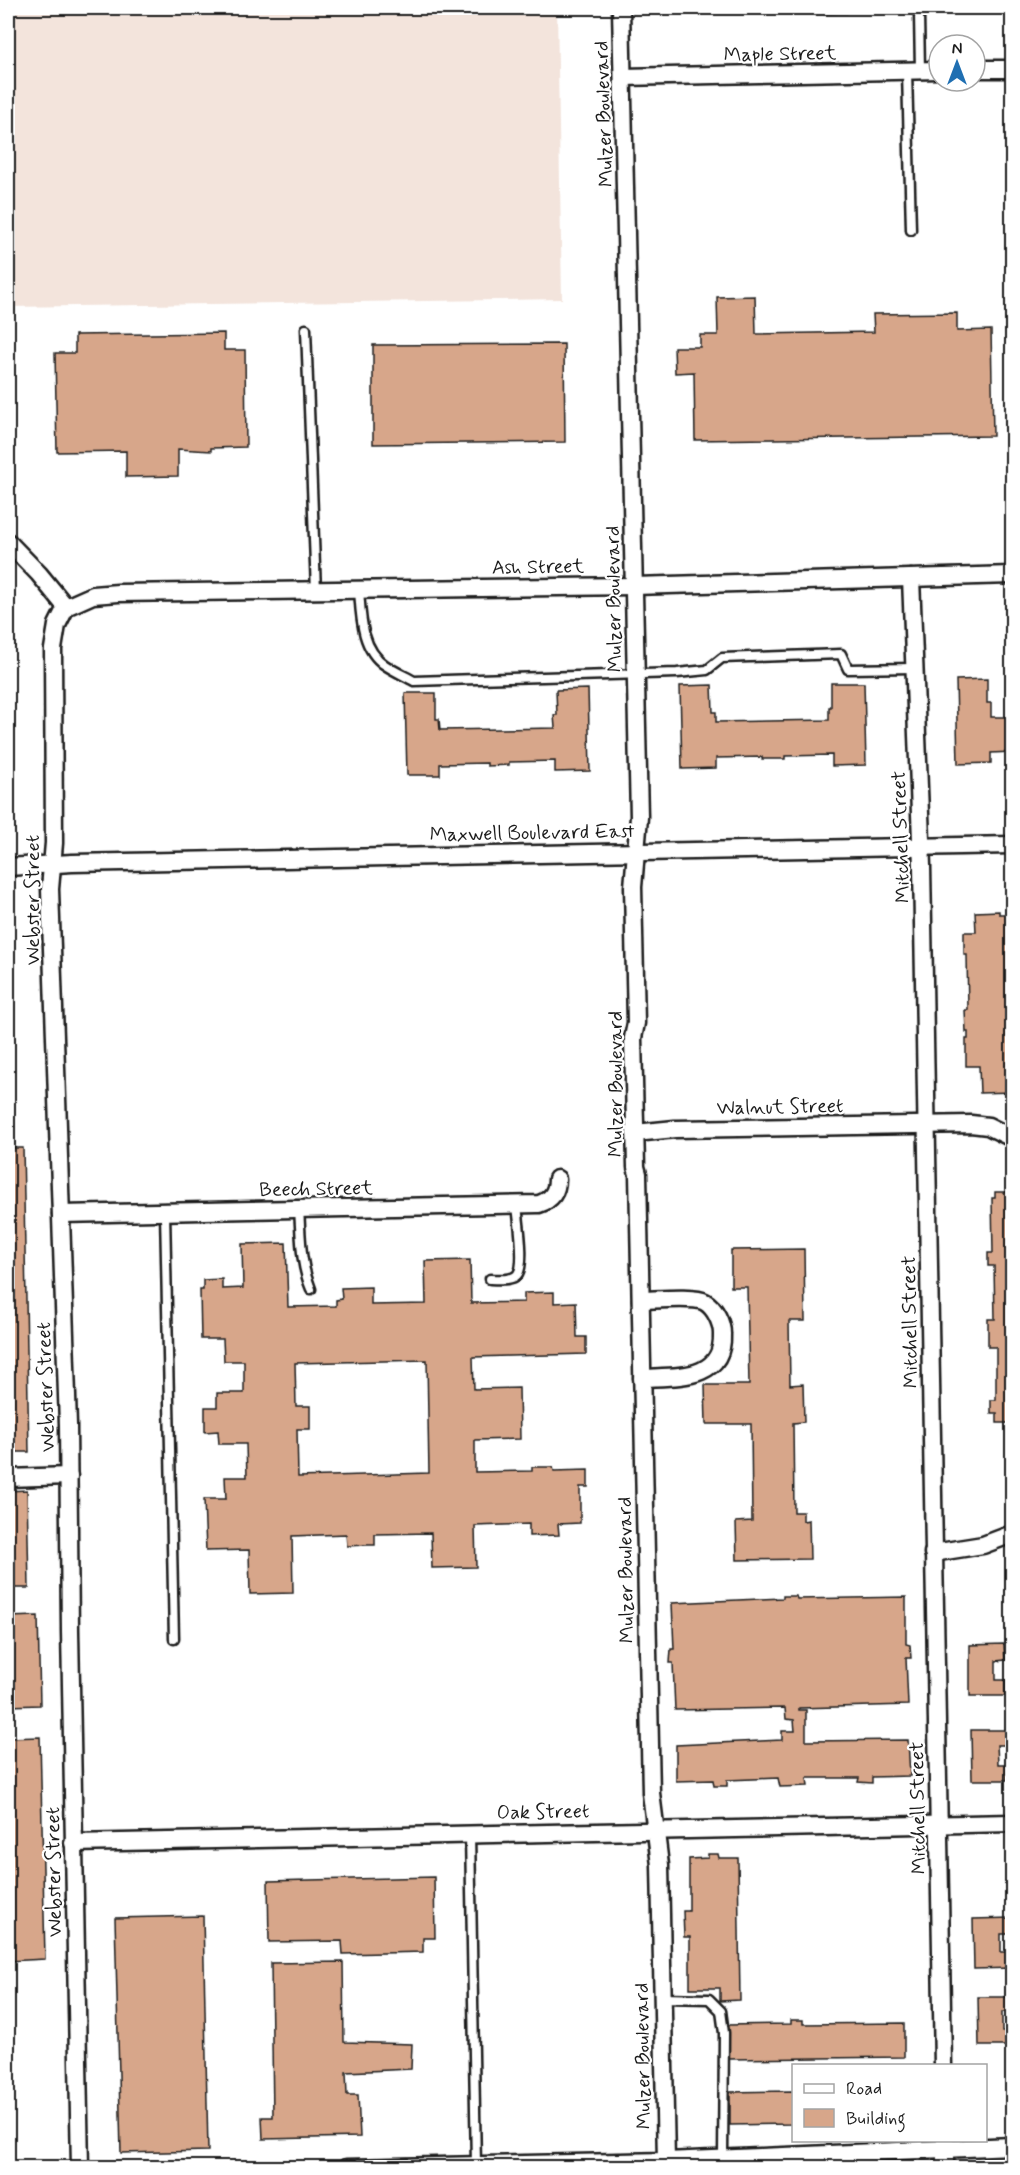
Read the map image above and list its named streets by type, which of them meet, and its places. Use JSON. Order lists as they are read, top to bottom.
{
  "streets": {
    "street": [
      "Maple Street",
      "Mulzer Boulevard",
      "Ash Street",
      "Maxwell Boulevard East",
      "Mitchell Street",
      "Webster Street",
      "Walnut Street",
      "Beech Street",
      "Oak Street"
    ]
  },
  "crossings": [
    ["Maple Street", "Mulzer Boulevard"],
    ["Mulzer Boulevard", "Ash Street"],
    ["Mulzer Boulevard", "Maxwell Boulevard East"],
    ["Mulzer Boulevard", "Walnut Street"],
    ["Mulzer Boulevard", "Oak Street"],
    ["Ash Street", "Mitchell Street"],
    ["Ash Street", "Webster Street"],
    ["Maxwell Boulevard East", "Mitchell Street"],
    ["Maxwell Boulevard East", "Webster Street"],
    ["Mitchell Street", "Walnut Street"],
    ["Mitchell Street", "Oak Street"],
    ["Webster Street", "Beech Street"],
    ["Webster Street", "Oak Street"]
  ],
  "legend": ["Road", "Building"],
  "north": "top"
}
